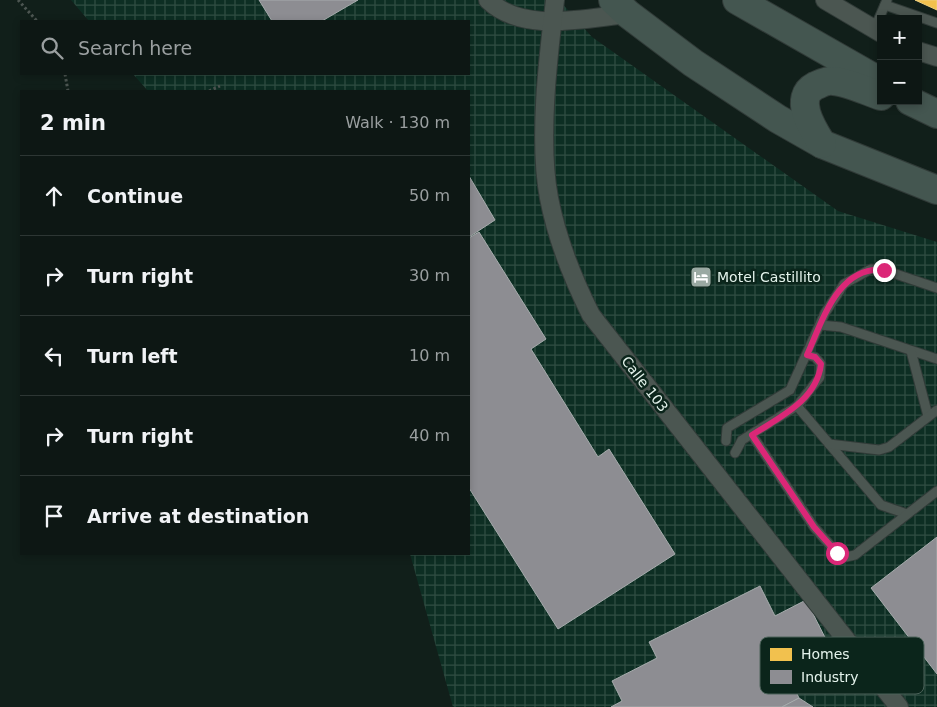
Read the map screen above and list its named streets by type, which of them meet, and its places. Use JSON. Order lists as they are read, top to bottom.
{
  "streets": {
    "street": ["Calle 103"]
  },
  "places": {
    "hotel": ["Motel Castillito"]
  },
  "legend": ["Homes", "Industry"],
  "page": {
    "map_buttons": ["+", "−"],
    "search": "Search here",
    "heading": ["2 min", "Walk · 130 m"],
    "list": [
      ["Continue", "50 m"],
      ["Turn right", "30 m"],
      ["Turn left", "10 m"],
      ["Turn right", "40 m"],
      "Arrive at destination"
    ]
  }
}
